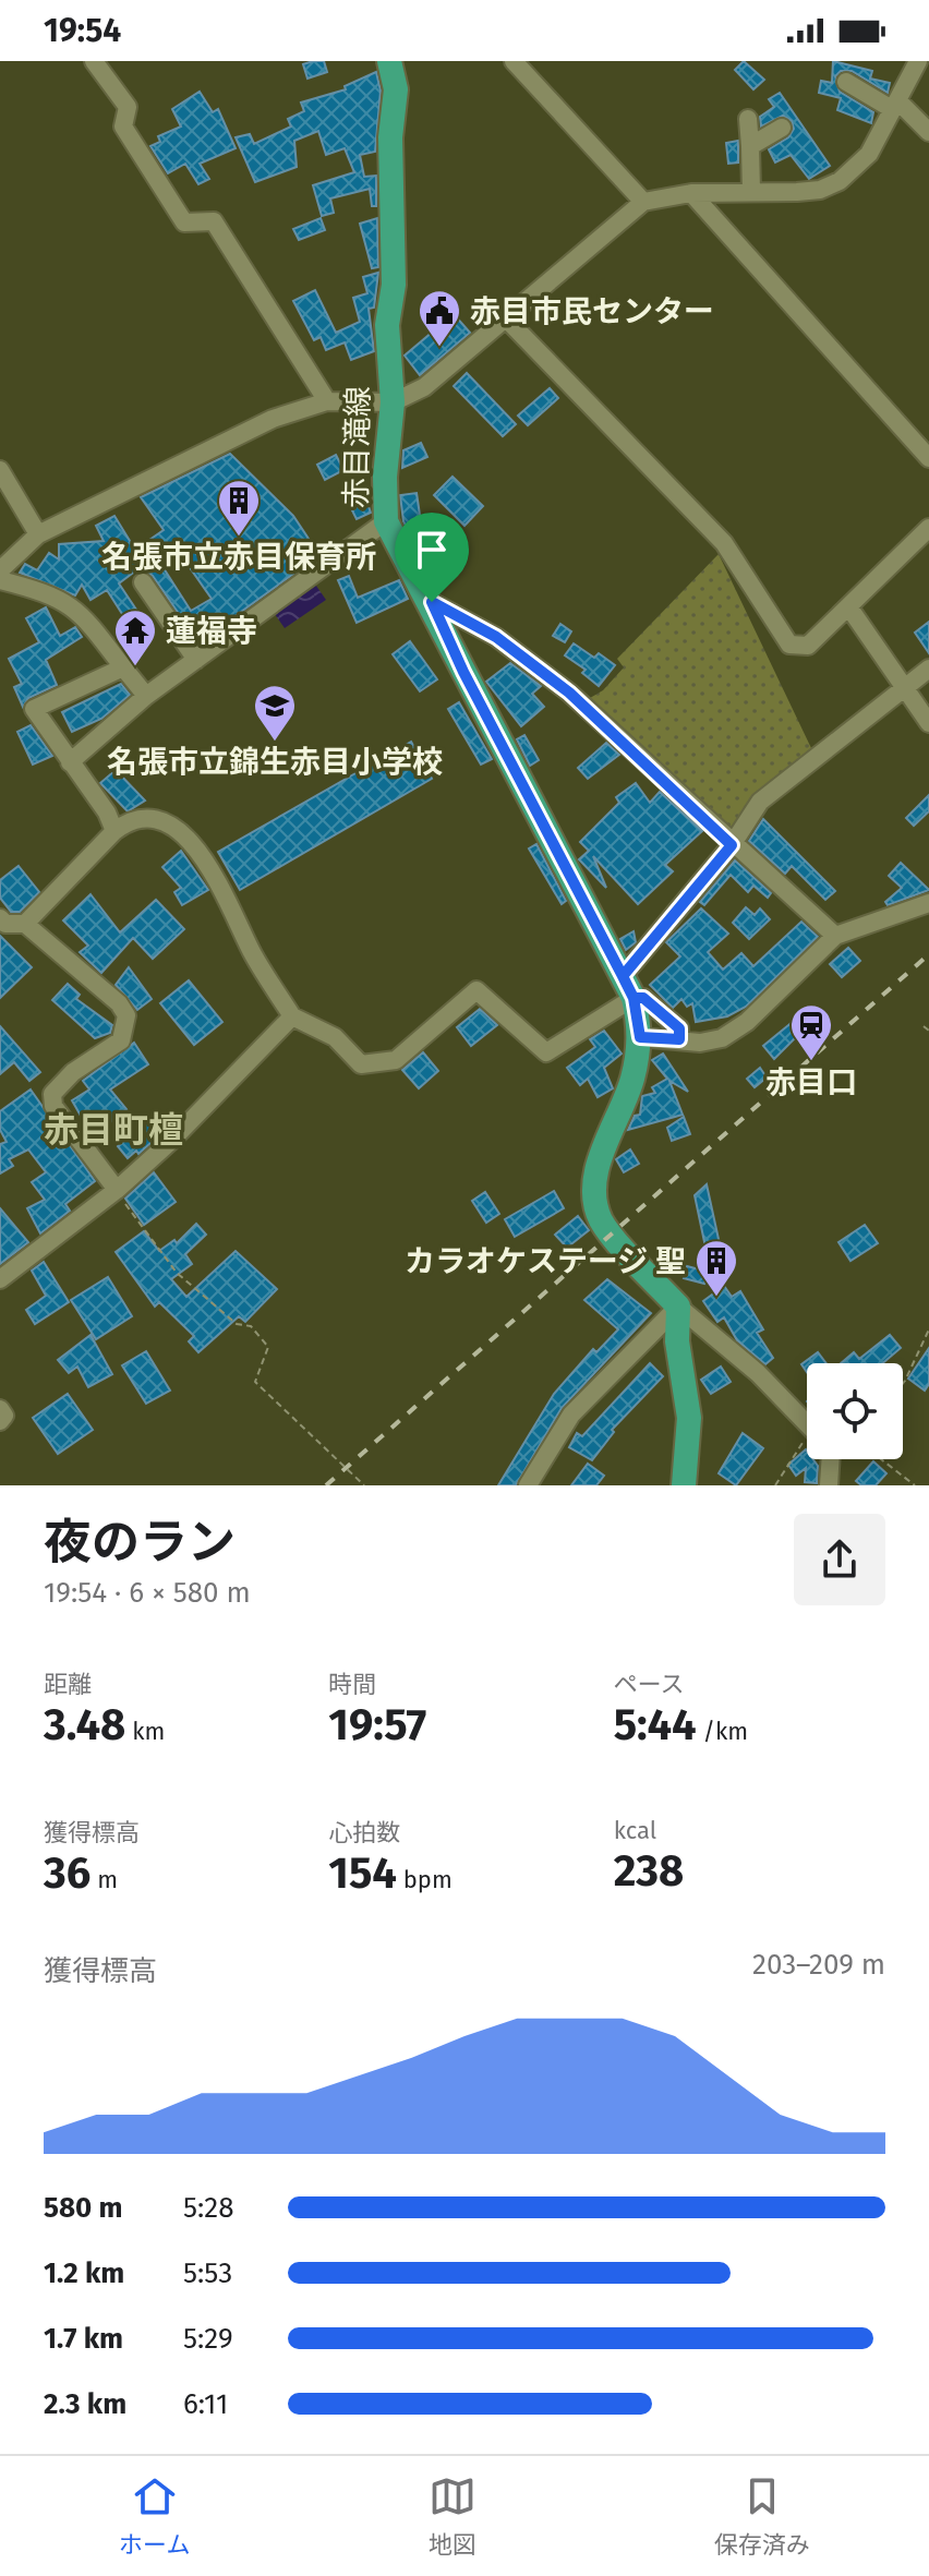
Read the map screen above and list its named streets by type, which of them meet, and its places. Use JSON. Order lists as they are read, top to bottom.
{
  "streets": {
    "main road": ["赤目滝線"]
  },
  "districts": ["赤目町檀"],
  "places": {
    "public building": ["赤目市民センター"],
    "building": ["名張市立赤目保育所", "カラオケステージ 聖"],
    "temple": ["蓮福寺"],
    "school or university": ["名張市立錦生赤目小学校"],
    "station": ["赤目口"]
  },
  "page": {
    "status": "19:54",
    "heading": ["夜のラン", "19:54 · 6 × 580 m"],
    "stats": [
      ["距離", "3.48 km"],
      ["時間", "19:57"],
      ["ペース", "5:44 /km"],
      ["獲得標高", "36 m"],
      ["心拍数", "154 bpm"],
      ["kcal", "238"]
    ],
    "chart": ["獲得標高", "203–209 m"],
    "list": [
      {
        "name": "580 m",
        "note": "5:28"
      },
      {
        "name": "1.2 km",
        "note": "5:53"
      },
      {
        "name": "1.7 km",
        "note": "5:29"
      },
      {
        "name": "2.3 km",
        "note": "6:11"
      }
    ],
    "tabs": ["ホーム", "地図", "保存済み"]
  }
}
